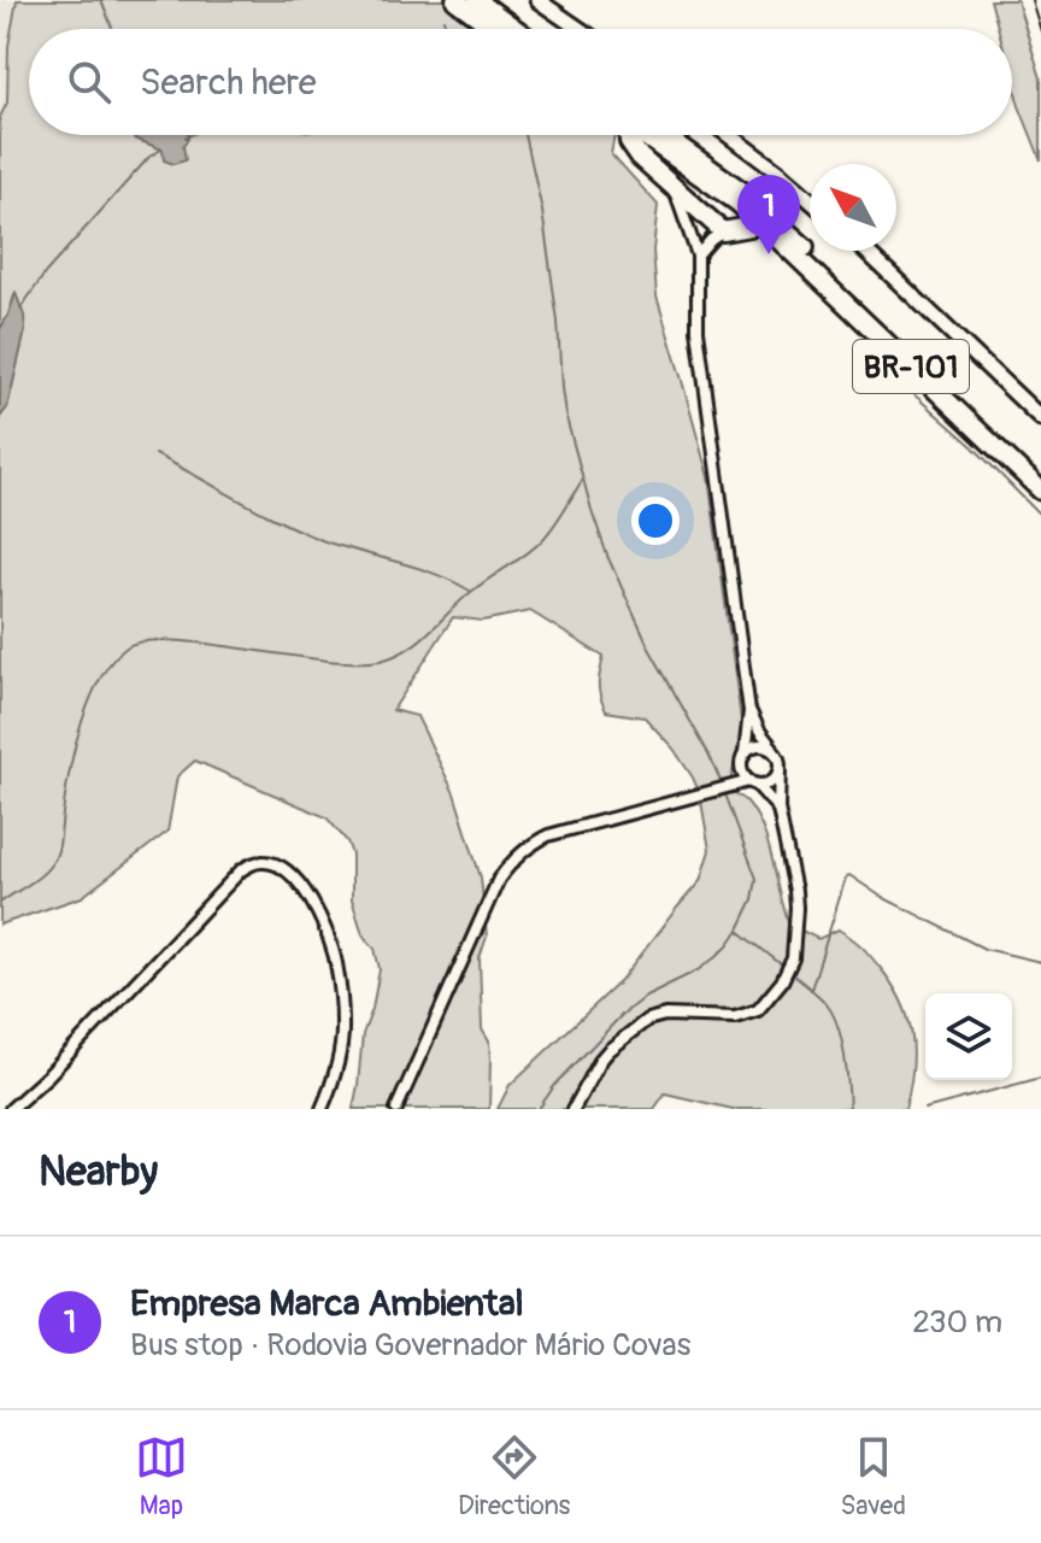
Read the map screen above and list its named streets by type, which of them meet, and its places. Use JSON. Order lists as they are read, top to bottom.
{
  "streets": {
    "highway": ["BR-101"]
  },
  "north": "top left",
  "page": {
    "search": "Search here",
    "pins": "1",
    "heading": "Nearby",
    "list": [
      {
        "mark": "1",
        "name": "Empresa Marca Ambiental",
        "note": "Bus stop · Rodovia Governador Mário Covas",
        "value": "230 m"
      }
    ],
    "nav": ["Map", "Directions", "Saved"]
  }
}
